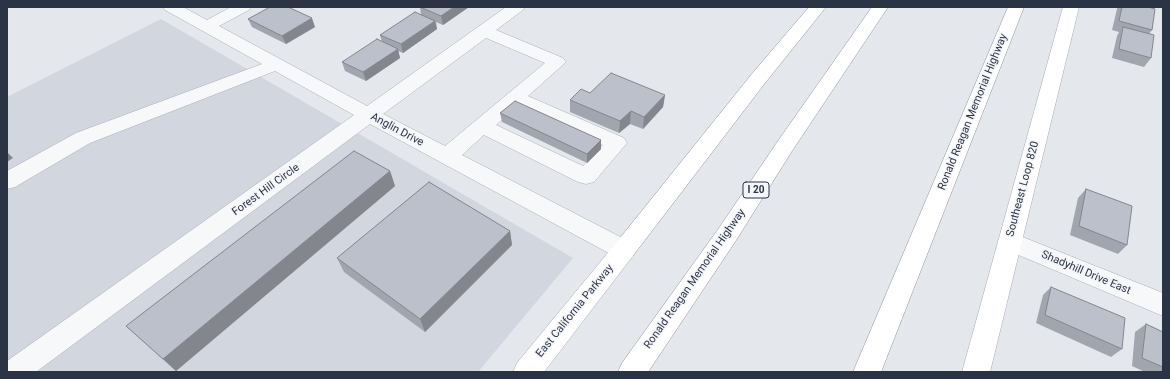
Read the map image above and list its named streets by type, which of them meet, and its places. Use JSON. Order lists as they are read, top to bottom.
{
  "streets": {
    "main road": [
      "Ronald Reagan Memorial Highway",
      "Southeast Loop 820",
      "I 20",
      "East California Parkway"
    ],
    "street": ["Anglin Drive", "Forest Hill Circle", "Shadyhill Drive East"]
  },
  "crossings": [
    ["Anglin Drive", "Forest Hill Circle"],
    ["Anglin Drive", "East California Parkway"],
    ["Southeast Loop 820", "Shadyhill Drive East"]
  ]
}
